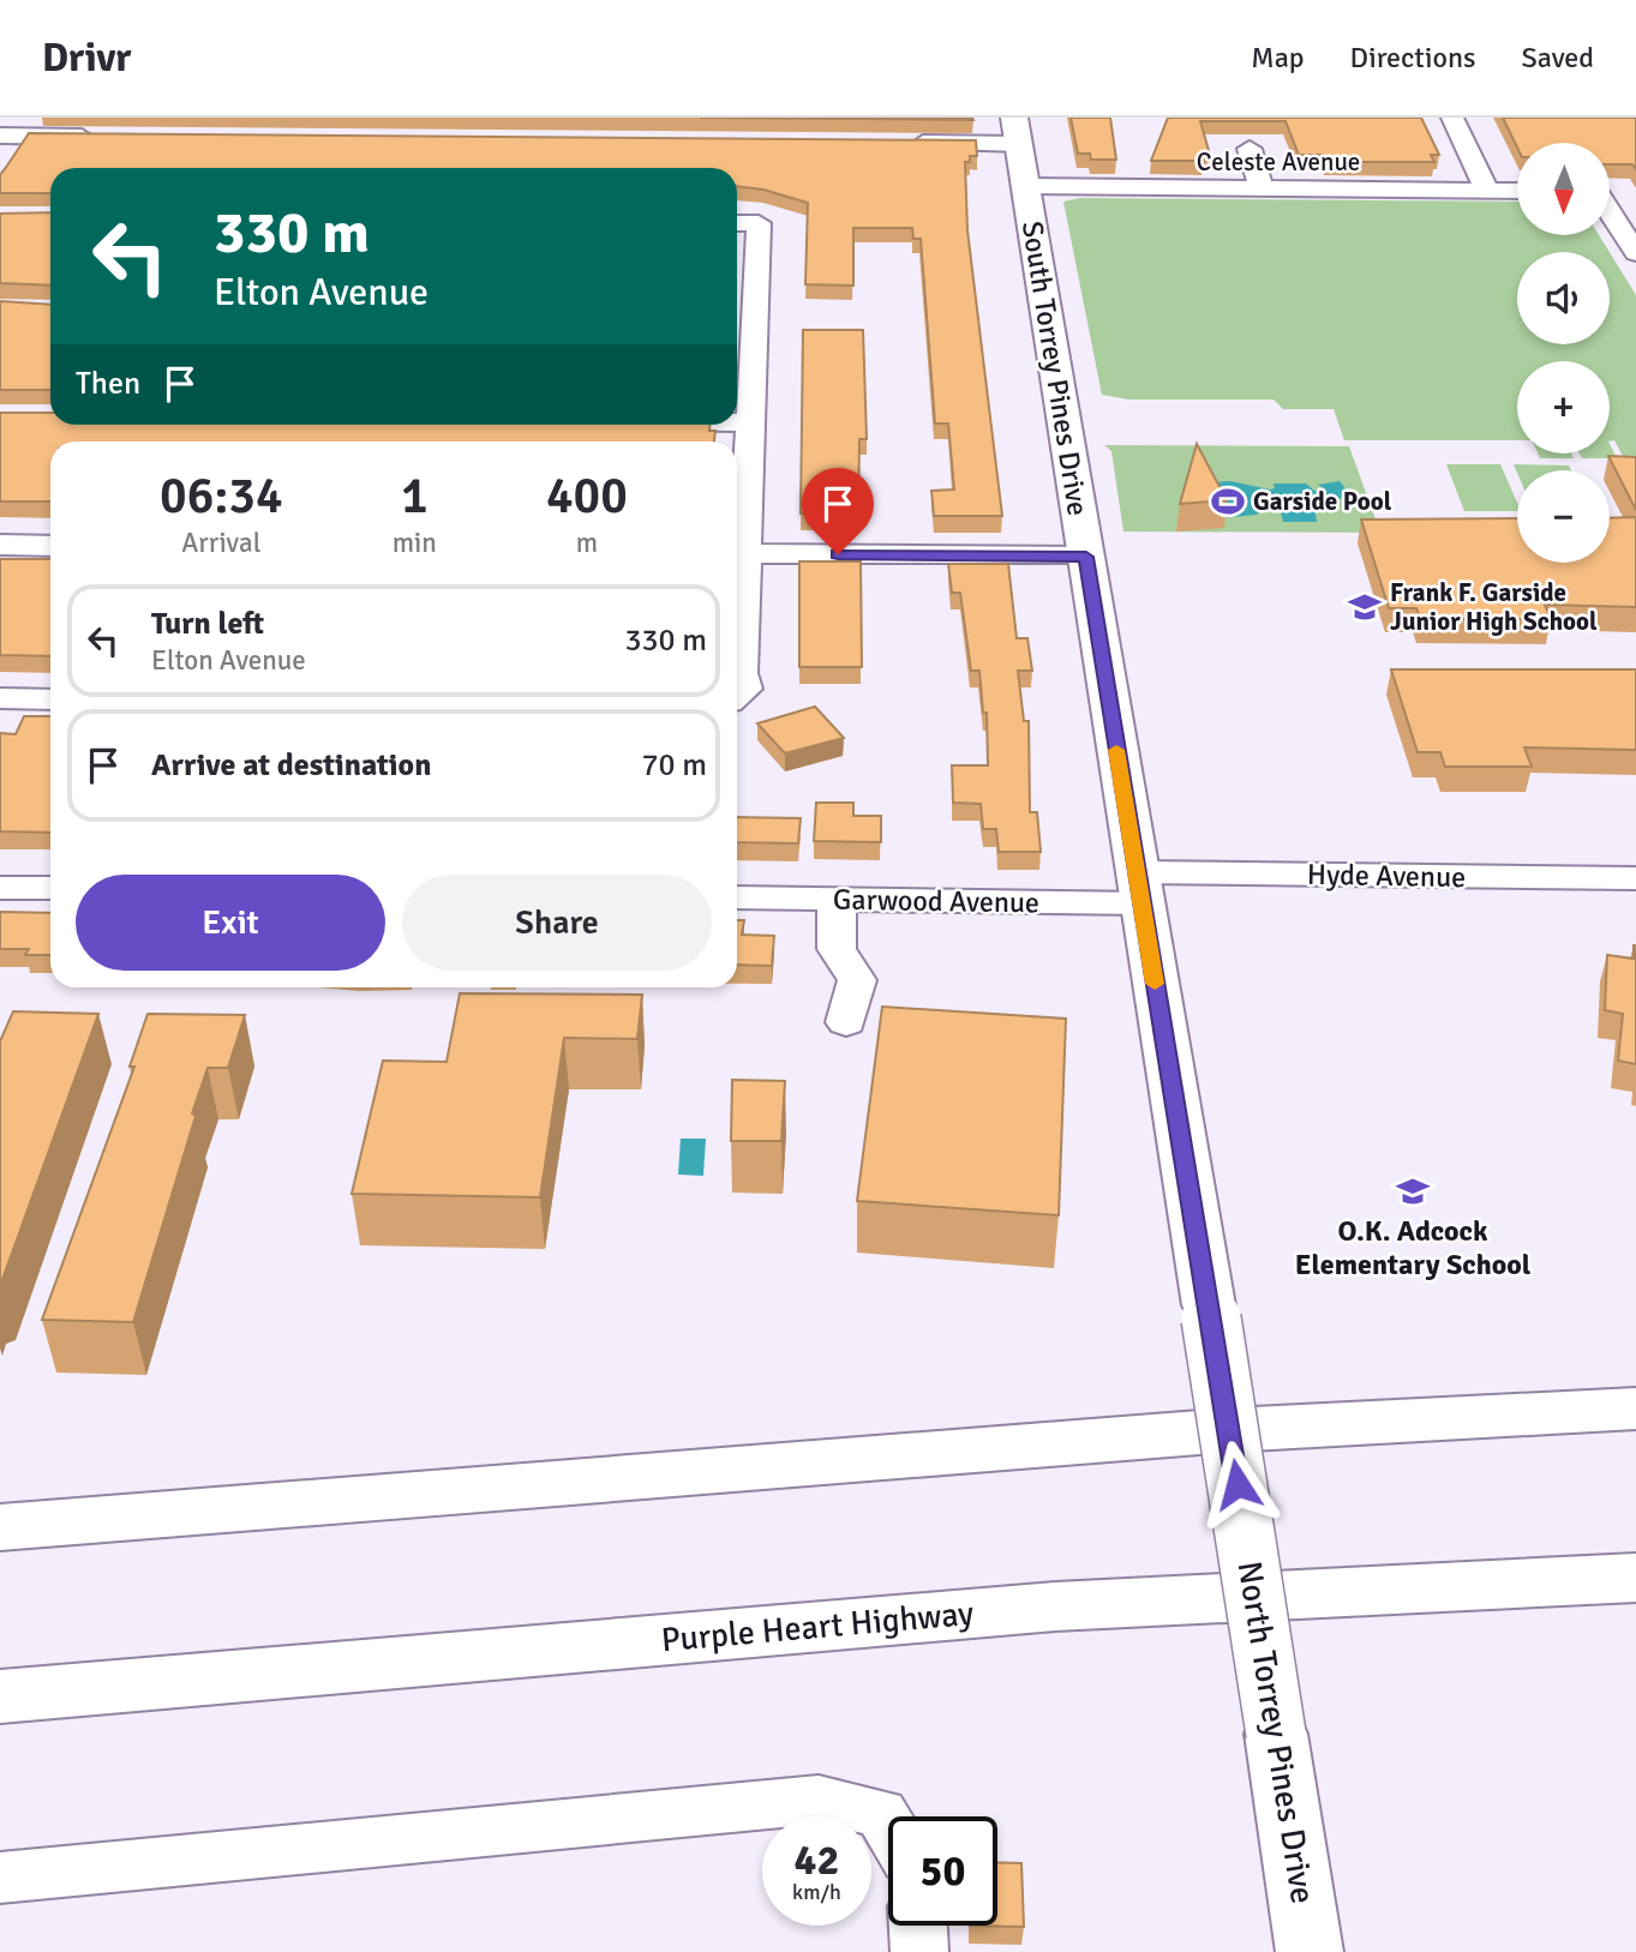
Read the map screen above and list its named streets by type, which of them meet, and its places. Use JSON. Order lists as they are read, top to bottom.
{
  "streets": {
    "main road": ["South Torrey Pines Drive", "Purple Heart Highway", "North Torrey Pines Drive"],
    "street": ["Celeste Avenue", "Hyde Avenue", "Garwood Avenue"]
  },
  "crossings": [
    ["Celeste Avenue", "South Torrey Pines Drive"],
    ["South Torrey Pines Drive", "Hyde Avenue"],
    ["South Torrey Pines Drive", "Garwood Avenue"],
    ["South Torrey Pines Drive", "North Torrey Pines Drive"],
    ["Hyde Avenue", "Garwood Avenue"]
  ],
  "places": {
    "sports": ["Garside Pool"],
    "school or university": ["Frank F. Garside Junior High School", "O.K. Adcock Elementary School"]
  },
  "north": "bottom",
  "page": {
    "header": "Drivr",
    "nav": ["Map", "Directions", "Saved"],
    "map_buttons": ["+", "−"],
    "turn": ["330 m", "Elton Avenue"],
    "then": "Then",
    "eta": [
      "06:34",
      "Arrival",
      "1",
      "min",
      "400",
      "m"
    ],
    "list": [
      {
        "name": "Turn left",
        "note": "Elton Avenue",
        "value": "330 m"
      },
      {
        "name": "Arrive at destination",
        "value": "70 m"
      }
    ],
    "buttons": ["Exit", "Share"],
    "speed": "42 km/h",
    "limit": "50"
  }
}
